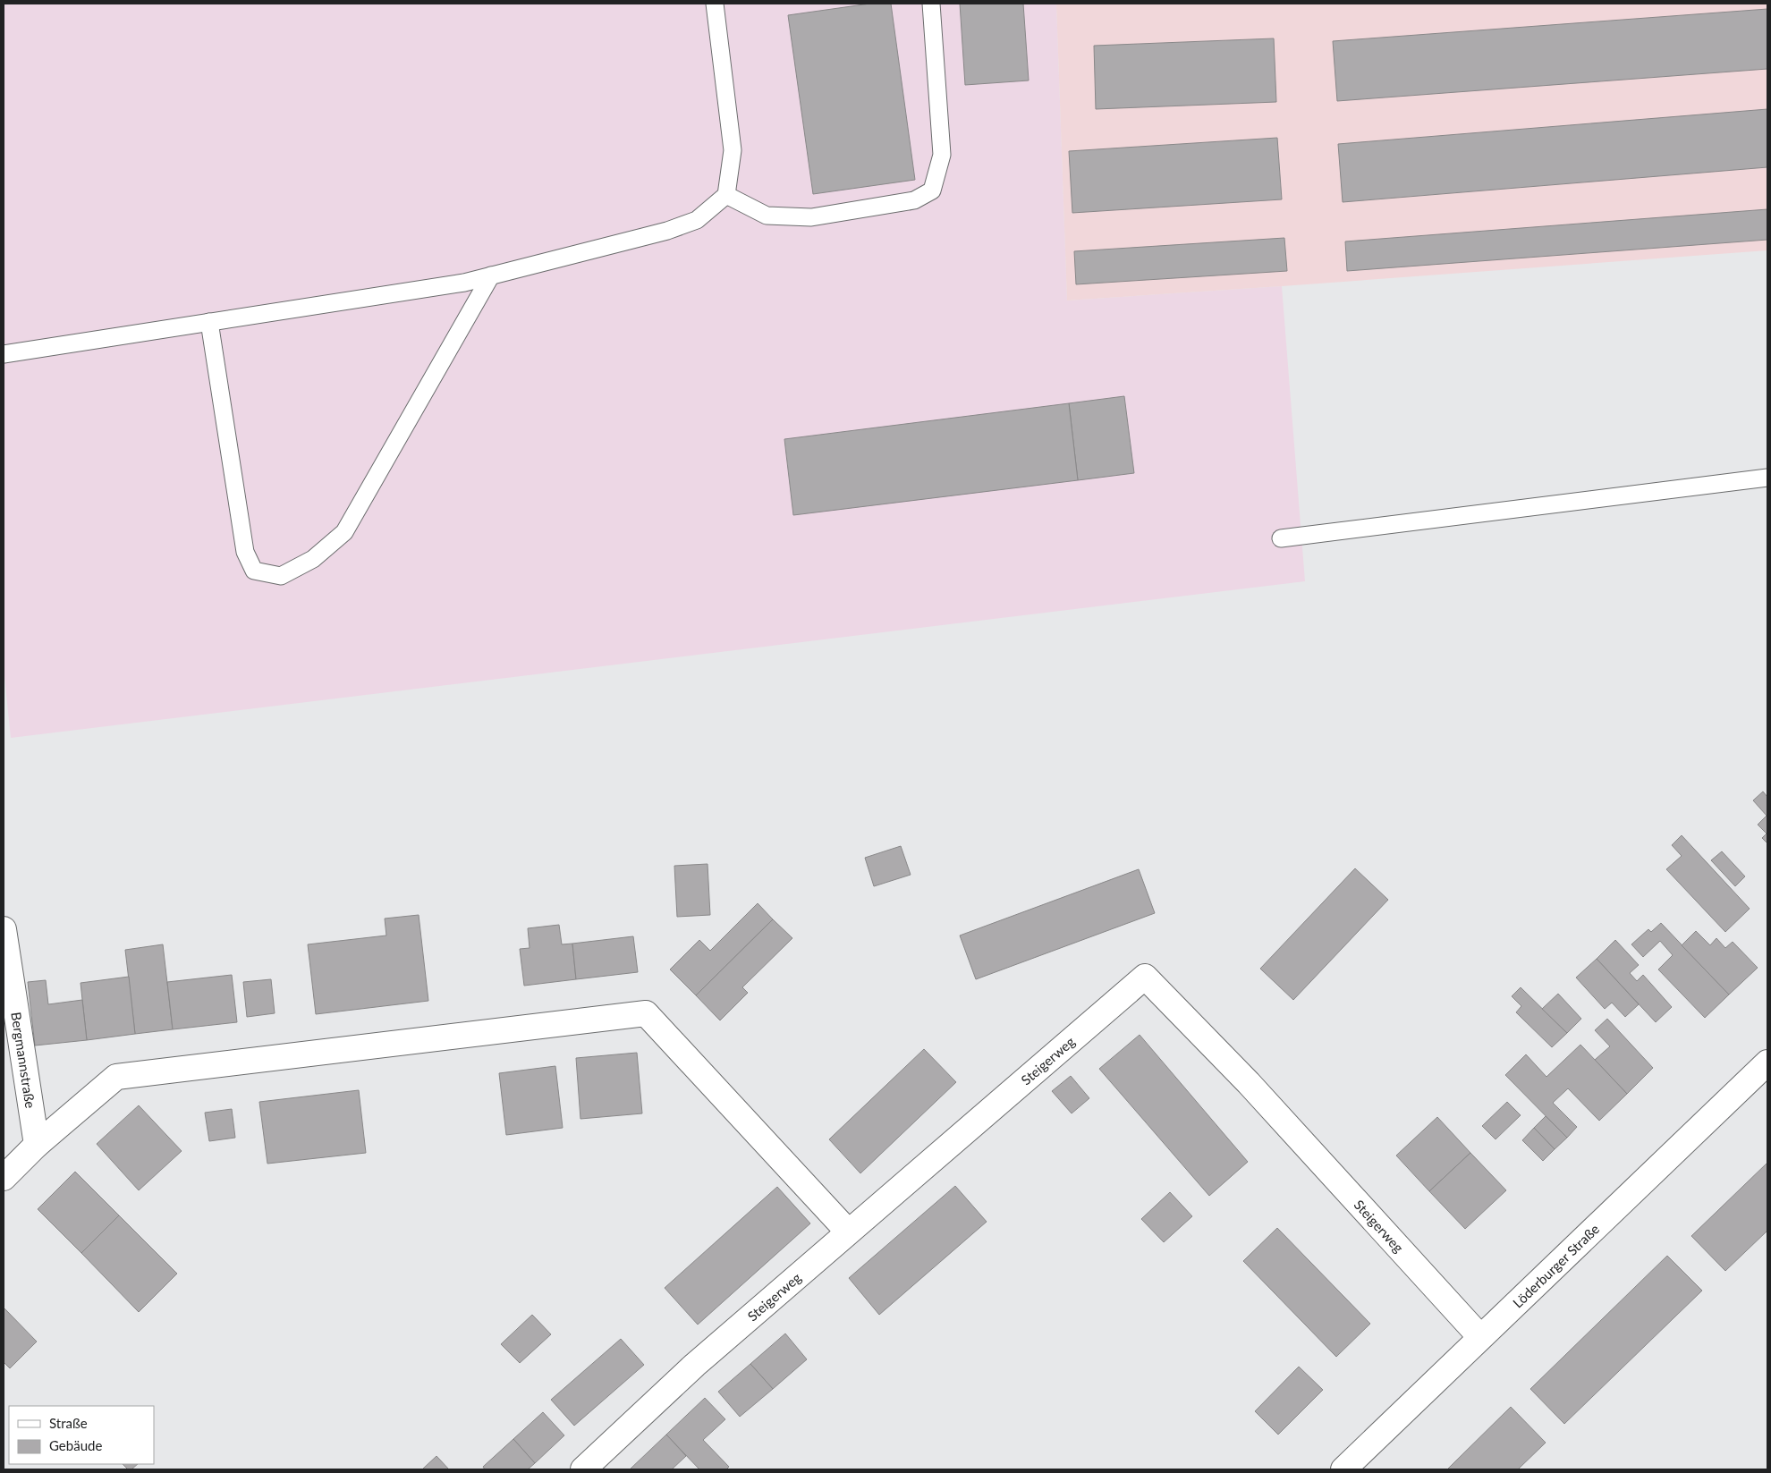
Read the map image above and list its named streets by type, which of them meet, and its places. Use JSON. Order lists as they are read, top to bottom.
{
  "streets": {
    "street": ["Bergmannstraße", "Steigerweg", "Löderburger Straße"]
  },
  "crossings": [
    ["Steigerweg", "Löderburger Straße"]
  ],
  "legend": ["Straße", "Gebäude"]
}
